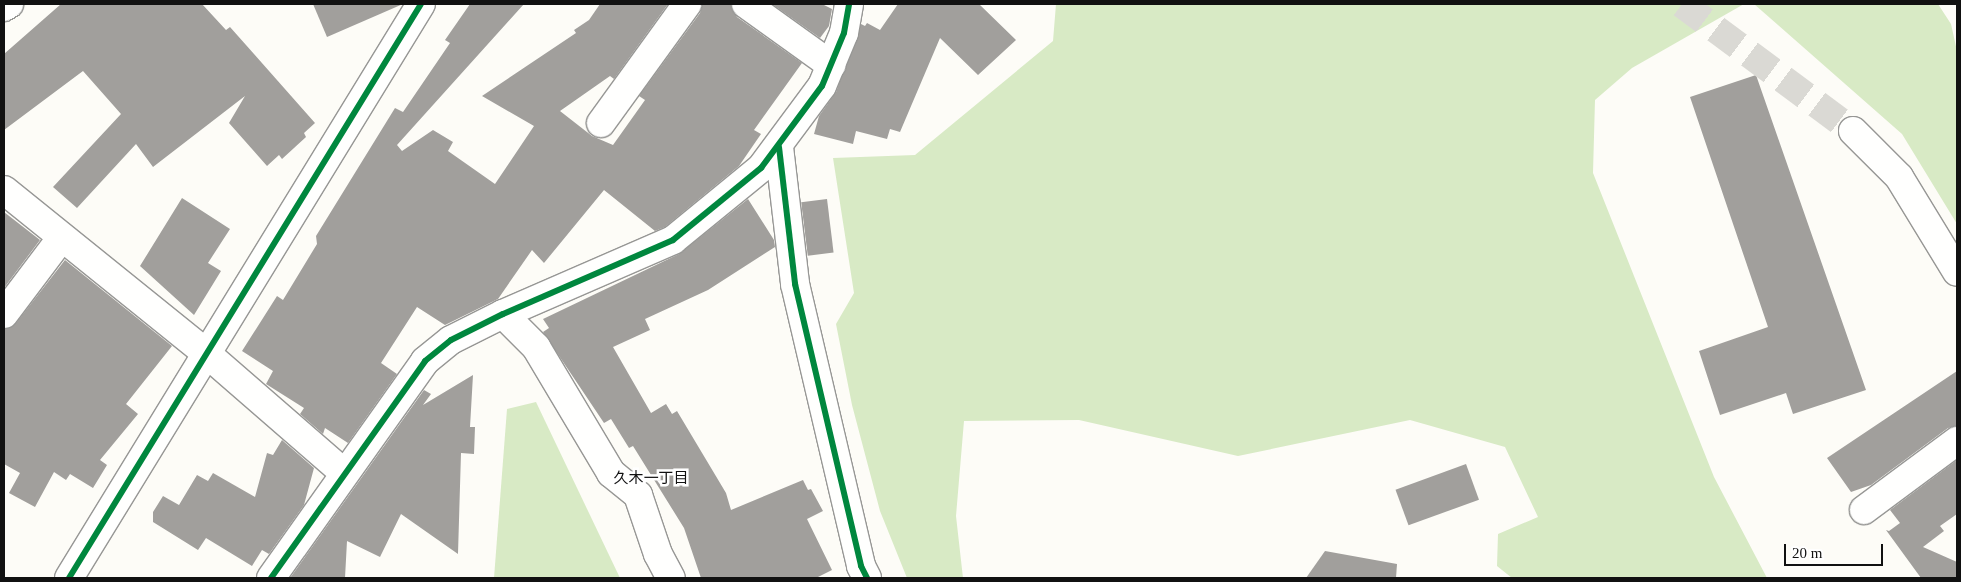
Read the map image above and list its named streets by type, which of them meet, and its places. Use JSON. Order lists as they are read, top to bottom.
{
  "districts": ["久木一丁目"],
  "scale_bar": "20 m"
}
